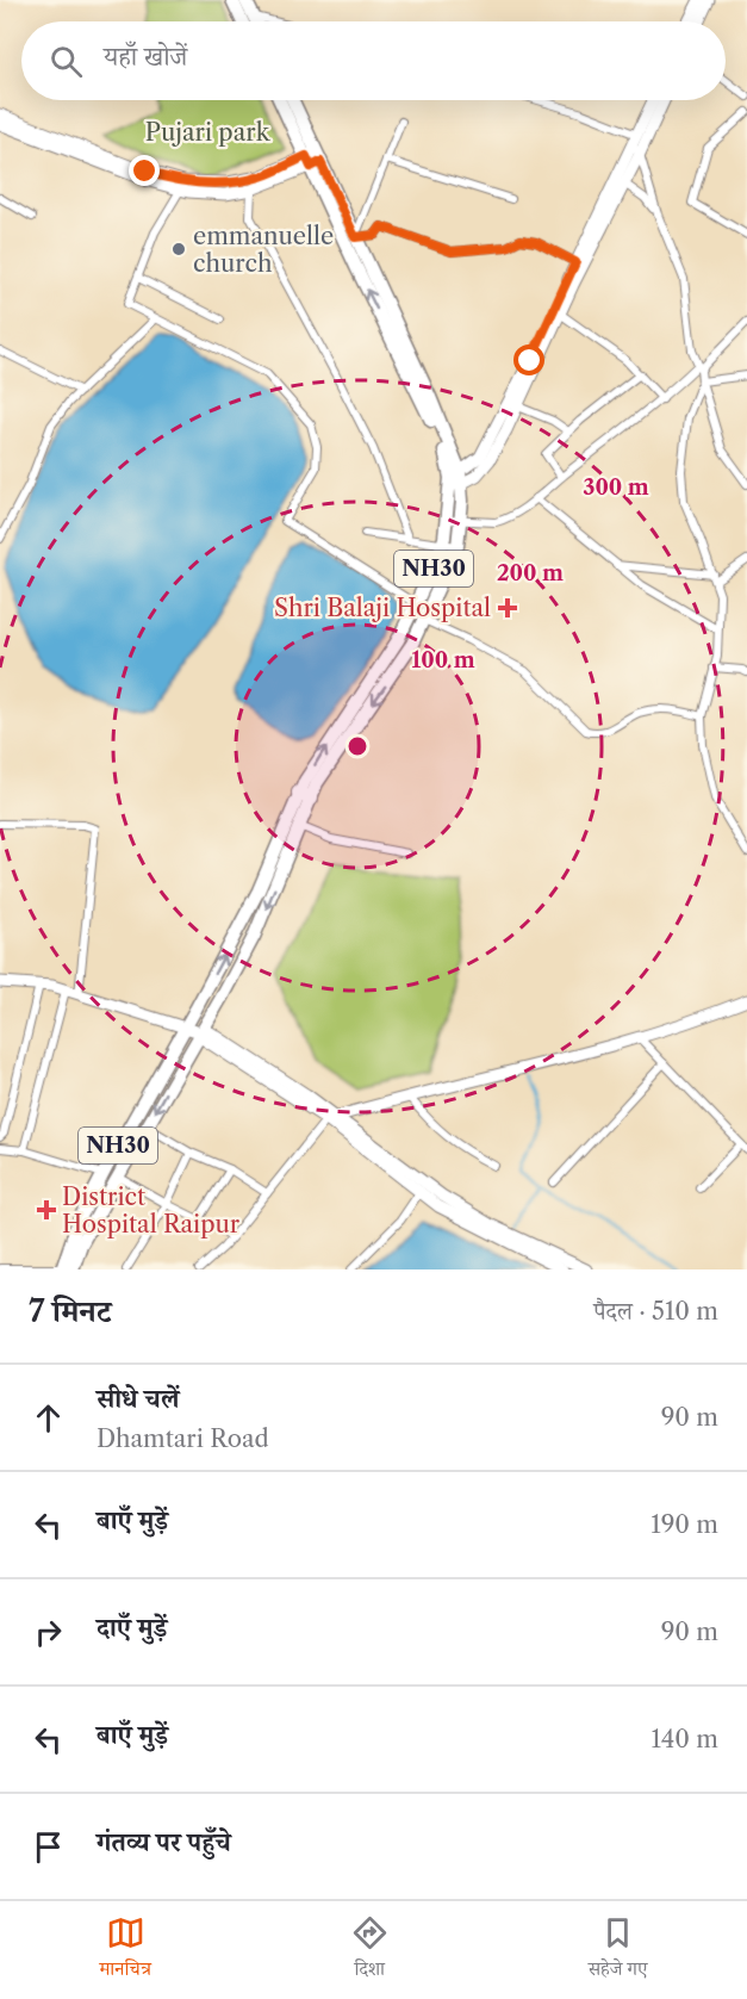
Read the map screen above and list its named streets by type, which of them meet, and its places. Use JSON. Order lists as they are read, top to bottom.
{
  "streets": {
    "main road": ["NH30"]
  },
  "parks": ["Pujari park"],
  "places": {
    "other": ["emmanuelle church"],
    "health": ["Shri Balaji Hospital", "District Hospital Raipur"]
  },
  "page": {
    "search": "यहाँ खोजें",
    "heading": ["7 मिनट", "पैदल · 510 m"],
    "list": [
      ["सीधे चलें", "Dhamtari Road", "90 m"],
      ["बाएँ मुड़ें", "190 m"],
      ["दाएँ मुड़ें", "90 m"],
      ["बाएँ मुड़ें", "140 m"],
      "गंतव्य पर पहुँचे"
    ],
    "nav": ["मानचित्र", "दिशा", "सहेजे गए"]
  },
  "rings": ["300 m", "200 m", "100 m"]
}
